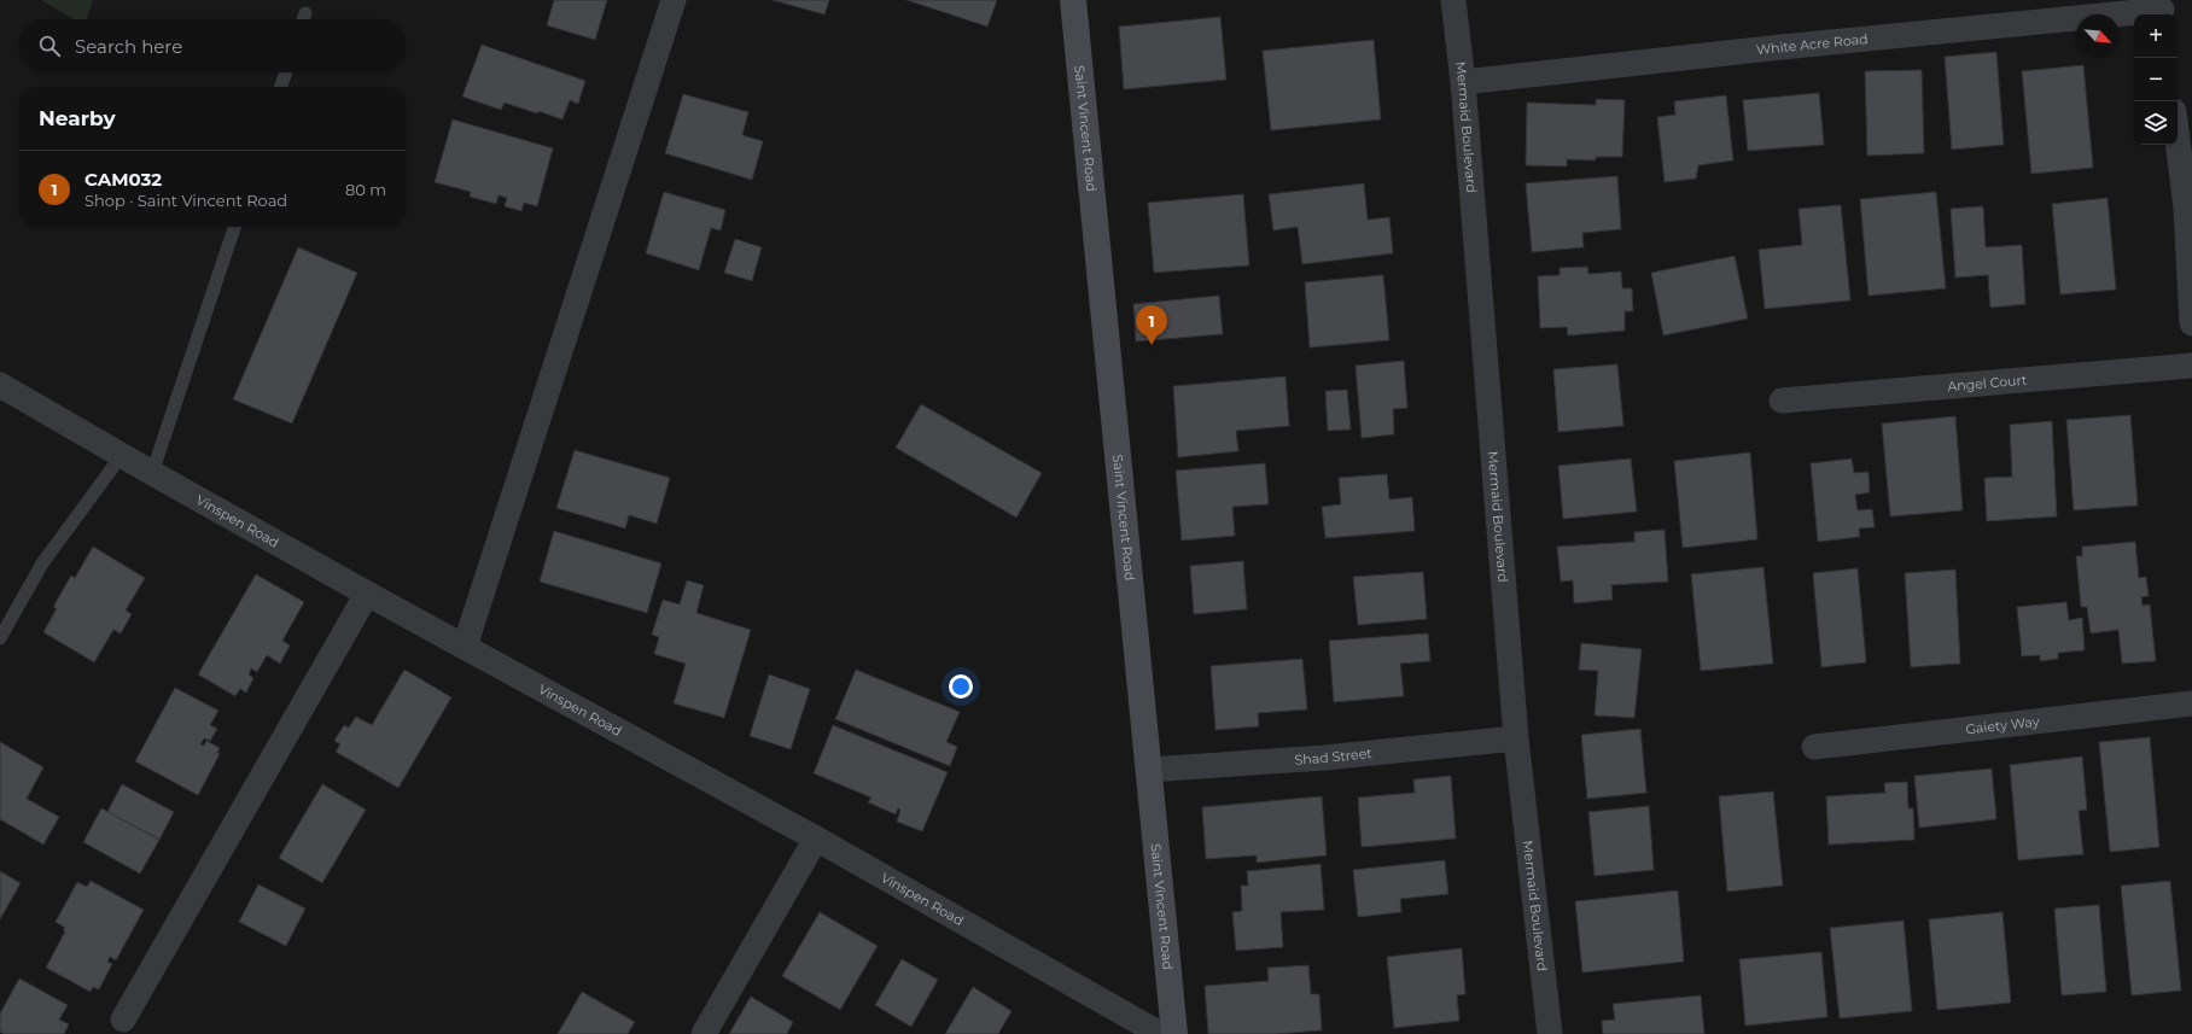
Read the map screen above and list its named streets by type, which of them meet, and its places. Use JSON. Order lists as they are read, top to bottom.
{
  "streets": {
    "street": [
      "White Acre Road",
      "Saint Vincent Road",
      "Mermaid Boulevard",
      "Angel Court",
      "Vinspen Road",
      "Gaiety Way",
      "Shad Street"
    ]
  },
  "crossings": [
    ["White Acre Road", "Mermaid Boulevard"],
    ["Saint Vincent Road", "Shad Street"],
    ["Mermaid Boulevard", "Shad Street"]
  ],
  "north": "bottom right",
  "page": {
    "map_buttons": ["+", "−"],
    "search": "Search here",
    "heading": "Nearby",
    "list": [
      {
        "mark": "1",
        "name": "CAM032",
        "note": "Shop · Saint Vincent Road",
        "value": "80 m"
      }
    ],
    "pins": "1"
  }
}
